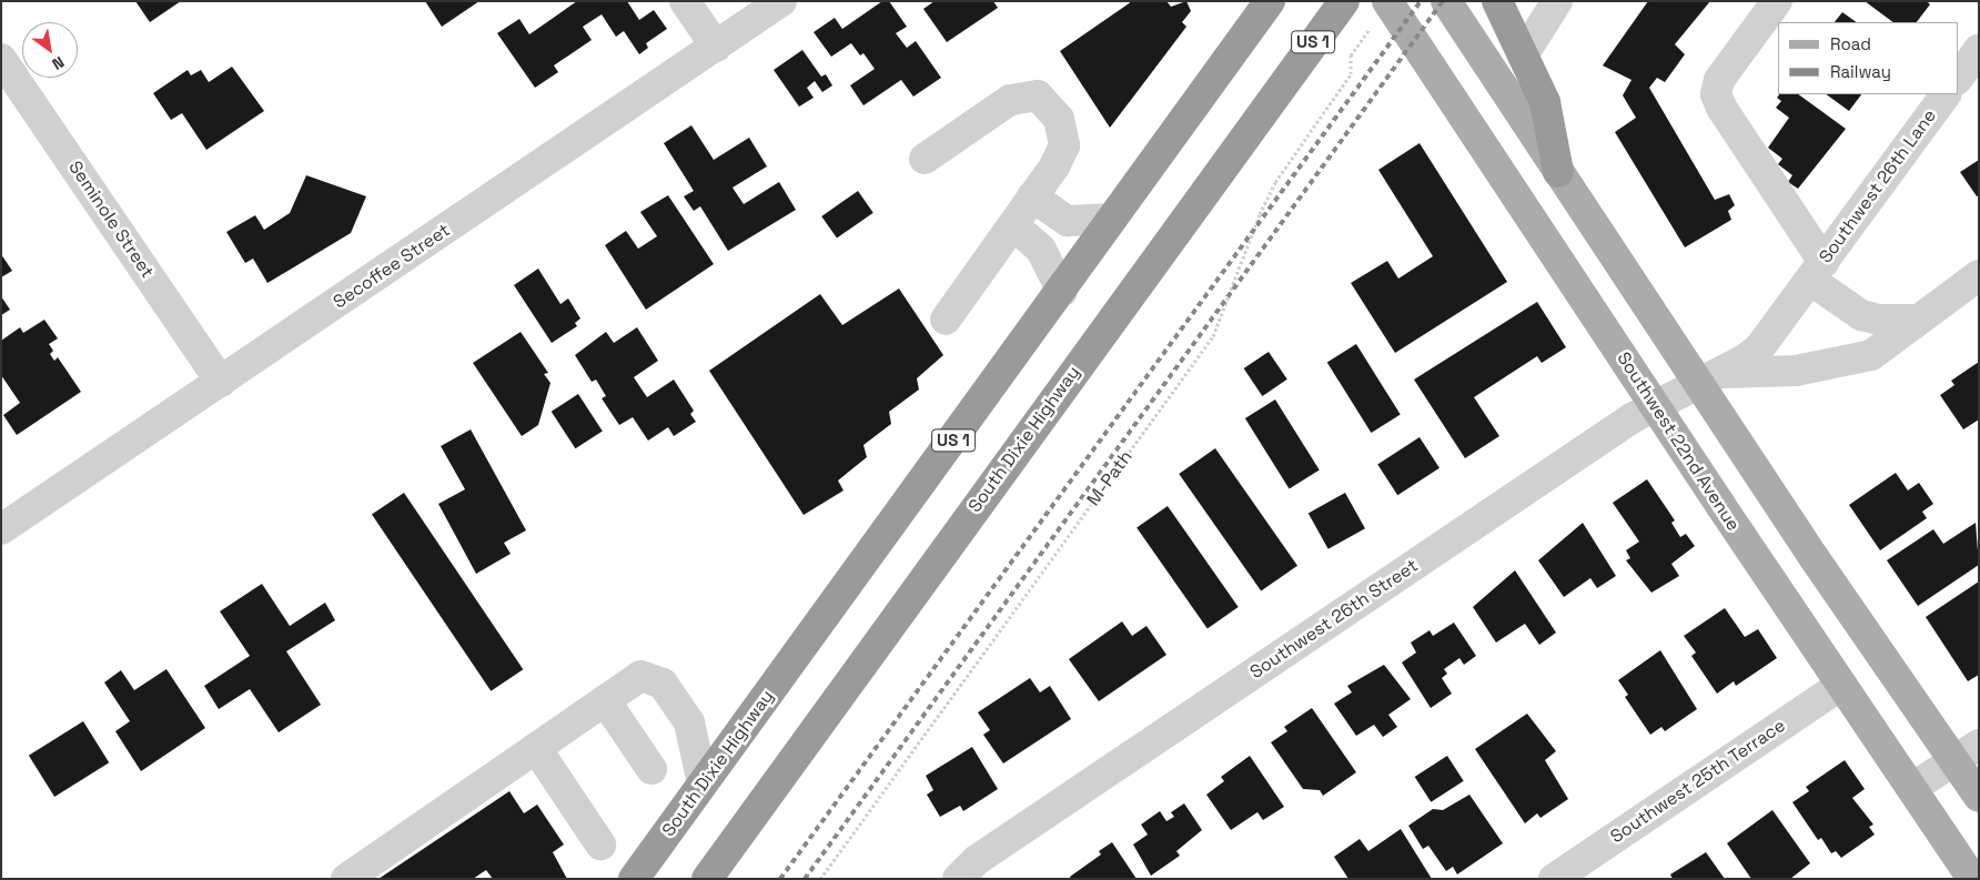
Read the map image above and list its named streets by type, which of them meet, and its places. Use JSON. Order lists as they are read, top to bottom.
{
  "streets": {
    "highway": ["US 1", "South Dixie Highway"],
    "main road": ["Southwest 22nd Avenue"],
    "street": [
      "Southwest 26th Lane",
      "Seminole Street",
      "Secoffee Street",
      "Southwest 26th Street",
      "Southwest 25th Terrace"
    ],
    "path": ["M-Path"]
  },
  "crossings": [
    ["Southwest 26th Lane", "Southwest 26th Street"],
    ["Seminole Street", "Secoffee Street"],
    ["Southwest 22nd Avenue", "Southwest 26th Street"],
    ["Southwest 22nd Avenue", "Southwest 25th Terrace"]
  ],
  "legend": ["Road", "Railway"],
  "north": "bottom right"
}
